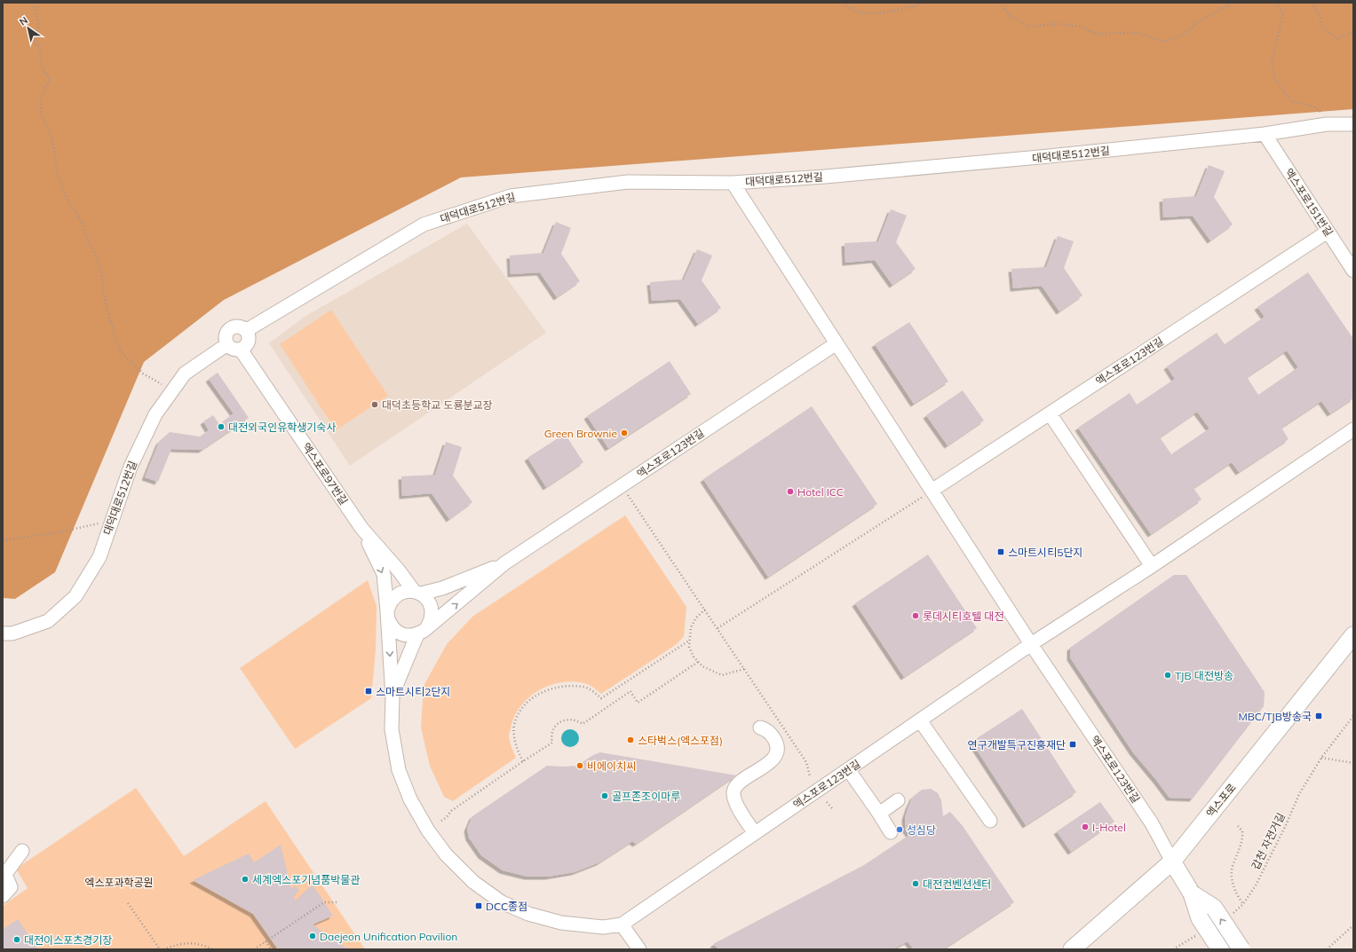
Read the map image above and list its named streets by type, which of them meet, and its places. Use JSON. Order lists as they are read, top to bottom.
{
  "streets": {
    "main road": ["엑스포로"],
    "street": [
      "대덕대로512번길",
      "엑스포로151번길",
      "엑스포로123번길",
      "엑스포로97번길"
    ],
    "path": ["갑천 자전거길"]
  },
  "crossings": [
    ["대덕대로512번길", "엑스포로151번길"],
    ["대덕대로512번길", "엑스포로123번길"],
    ["대덕대로512번길", "엑스포로97번길"],
    ["엑스포로151번길", "엑스포로123번길"],
    ["엑스포로123번길", "엑스포로"]
  ],
  "parks": ["엑스포과학공원"],
  "places": {
    "other": [
      "대덕초등학교 도룡분교장",
      "대전외국인유학생기숙사",
      "Green Brownie",
      "Hotel ICC",
      "롯데시티호텔 대전",
      "TJB 대전방송",
      "스타벅스(엑스포점)",
      "비에이치씨",
      "골프존조이마루",
      "I-Hotel",
      "성심당",
      "세계엑스포기념품박물관",
      "대전컨벤션센터",
      "Daejeon Unification Pavilion",
      "대전이스포츠경기장"
    ],
    "transit": [
      "스마트시티5단지",
      "스마트시티2단지",
      "MBC/TJB방송국",
      "연구개발특구진흥재단",
      "DCC종점"
    ]
  },
  "north": "top left"
}
